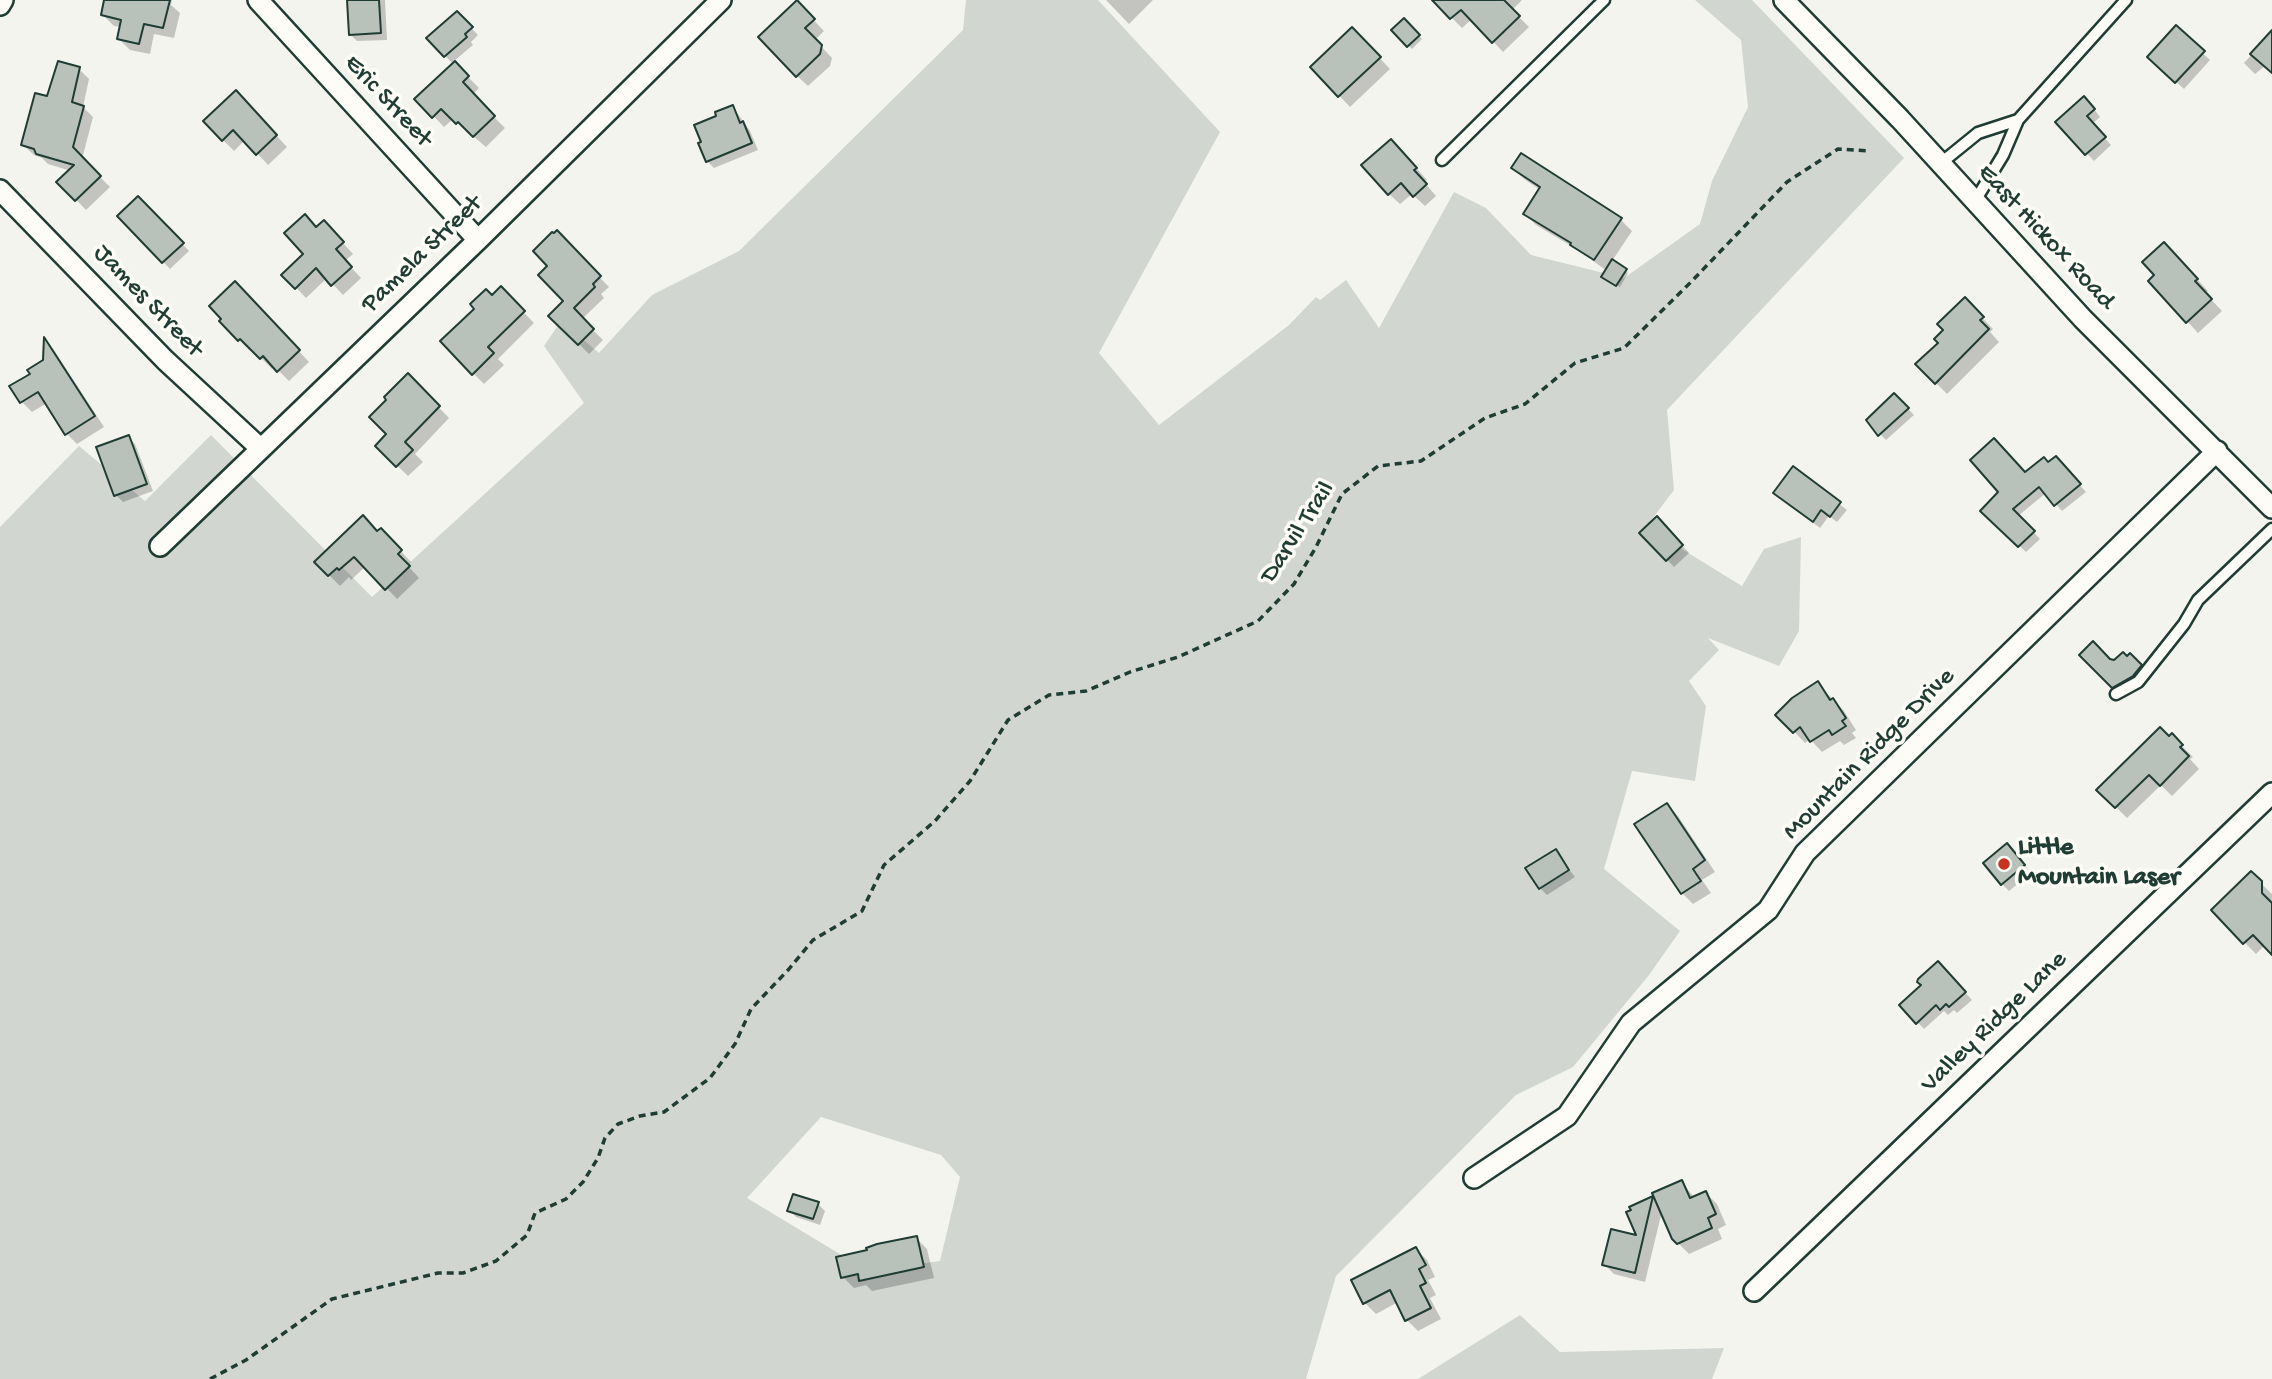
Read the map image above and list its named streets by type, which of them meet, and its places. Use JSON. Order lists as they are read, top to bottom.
{
  "streets": {
    "street": [
      "Eric Street",
      "East Hickox Road",
      "Pamela Street",
      "James Street",
      "Mountain Ridge Drive",
      "Valley Ridge Lane"
    ],
    "path": ["Darvil Trail"]
  },
  "crossings": [
    ["Eric Street", "Pamela Street"],
    ["East Hickox Road", "Mountain Ridge Drive"],
    ["Pamela Street", "James Street"]
  ],
  "places": ["Little Mountain Laser"]
}
